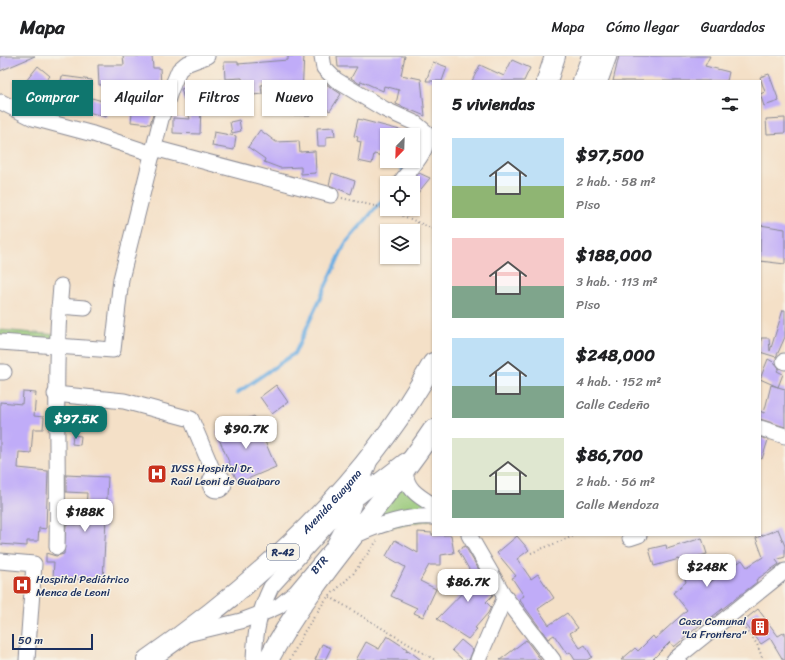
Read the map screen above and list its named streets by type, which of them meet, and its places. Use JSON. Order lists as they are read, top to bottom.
{
  "streets": {
    "main road": ["Avenida Guayana", "R-42"],
    "street": ["BTR"]
  },
  "crossings": [
    ["Avenida Guayana", "BTR"]
  ],
  "places": {
    "hospital": ["IVSS Hospital Dr. Raúl Leoni de Guaiparo", "Hospital Pediátrico Menca de Leoni"],
    "building": ["Casa Comunal \"La Frontera\""]
  },
  "scale_bar": "50 m",
  "north": "bottom left",
  "page": {
    "header": "Mapa",
    "nav": ["Mapa", "Cómo llegar", "Guardados"],
    "chip": [
      "Comprar",
      "Alquilar",
      "Filtros",
      "Nuevo"
    ],
    "heading": "5 viviendas",
    "list": [
      {
        "name": "$97,500",
        "note": "2 hab. · 58 m² · Piso"
      },
      {
        "name": "$188,000",
        "note": "3 hab. · 113 m² · Piso"
      },
      {
        "name": "$248,000",
        "note": "4 hab. · 152 m² · Calle Cedeño"
      },
      {
        "name": "$86,700",
        "note": "2 hab. · 56 m² · Calle Mendoza"
      }
    ],
    "price": [
      "$97.5K",
      "$90.7K",
      "$188K",
      "$248K",
      "$86.7K"
    ],
    "scale": "50 m"
  }
}
